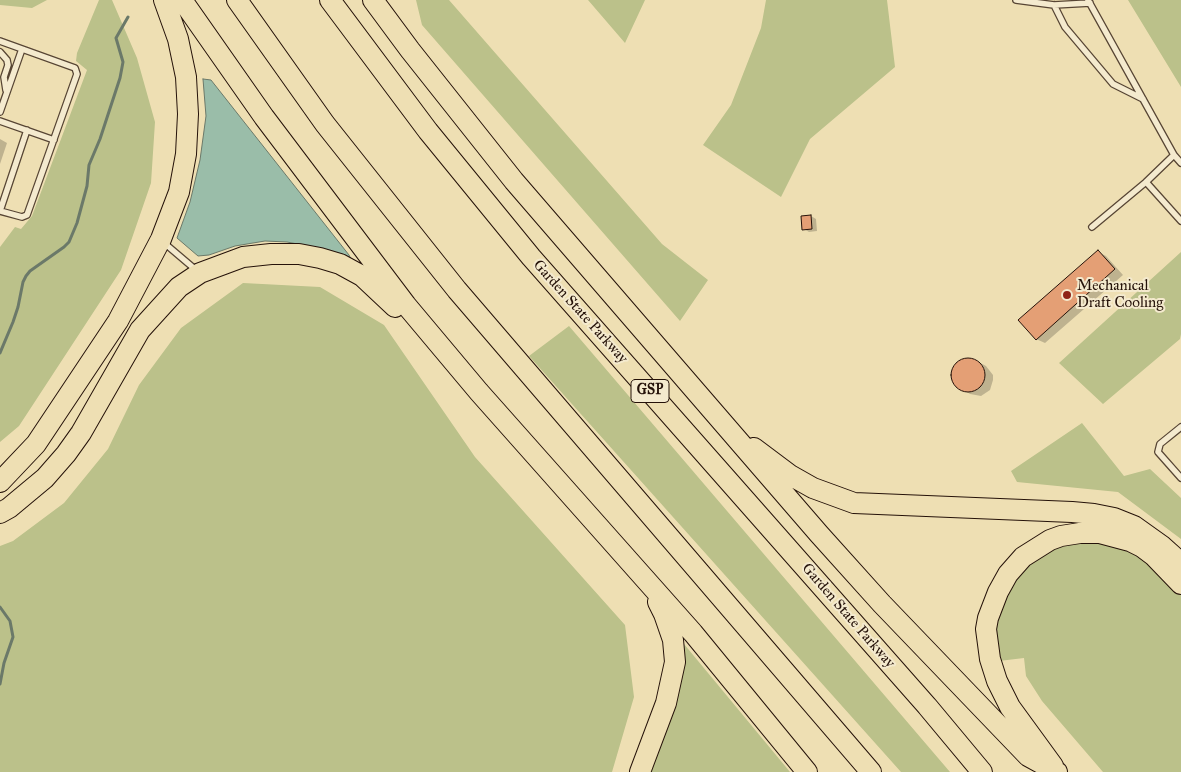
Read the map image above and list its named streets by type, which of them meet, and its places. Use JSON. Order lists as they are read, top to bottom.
{
  "streets": {
    "highway": ["Garden State Parkway", "GSP"]
  },
  "places": ["Mechanical Draft Cooling"]
}
